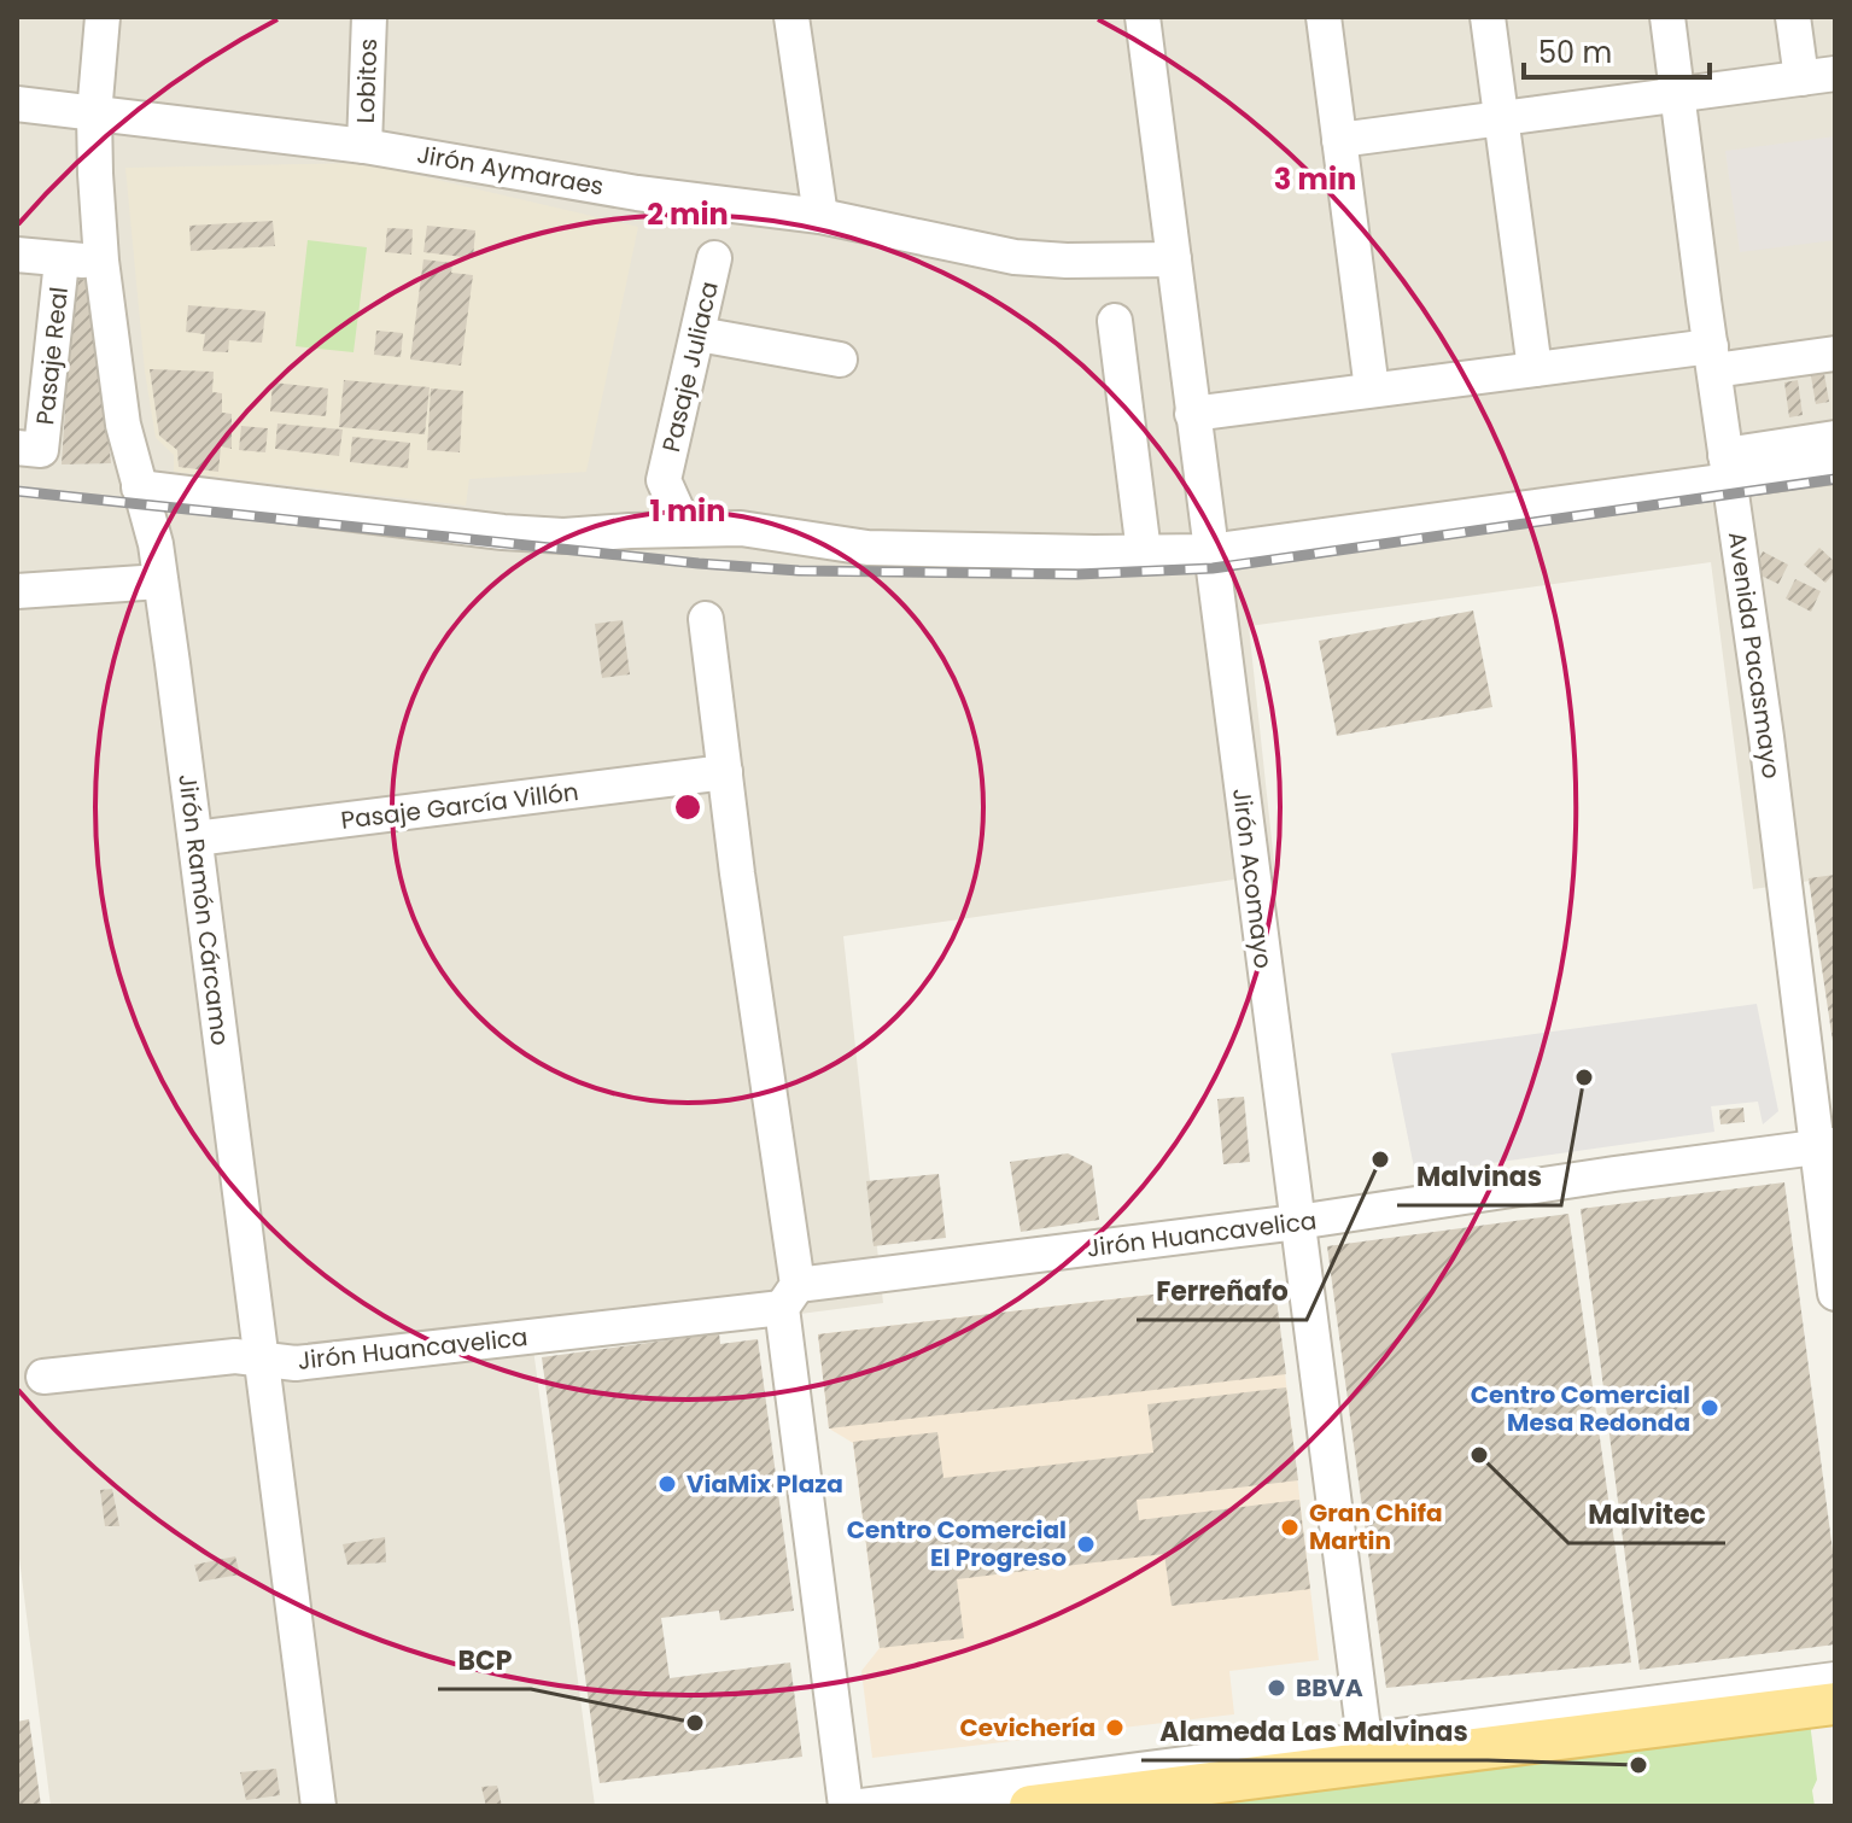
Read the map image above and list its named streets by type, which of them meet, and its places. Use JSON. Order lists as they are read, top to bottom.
{
  "streets": {
    "street": [
      "Lobitos",
      "Jirón Aymaraes",
      "Pasaje Real",
      "Pasaje Juliaca",
      "Avenida Pacasmayo",
      "Pasaje García Villón",
      "Jirón Acomayo",
      "Jirón Ramón Cárcamo",
      "Jirón Huancavelica"
    ]
  },
  "crossings": [
    ["Lobitos", "Jirón Aymaraes"],
    ["Jirón Aymaraes", "Jirón Acomayo"],
    ["Jirón Aymaraes", "Jirón Ramón Cárcamo"],
    ["Avenida Pacasmayo", "Jirón Huancavelica"],
    ["Pasaje García Villón", "Jirón Ramón Cárcamo"],
    ["Jirón Acomayo", "Jirón Huancavelica"],
    ["Jirón Ramón Cárcamo", "Jirón Huancavelica"]
  ],
  "places": [
    "Malvinas",
    "Ferreñafo",
    "Centro Comercial Mesa Redonda",
    "Malvitec",
    "ViaMix Plaza",
    "Gran Chifa Martin",
    "Centro Comercial El Progreso",
    "BBVA",
    "BCP",
    "Cevichería",
    "Alameda Las Malvinas"
  ],
  "scale_bar": "50 m",
  "rings": ["3 min", "2 min", "1 min"]
}
